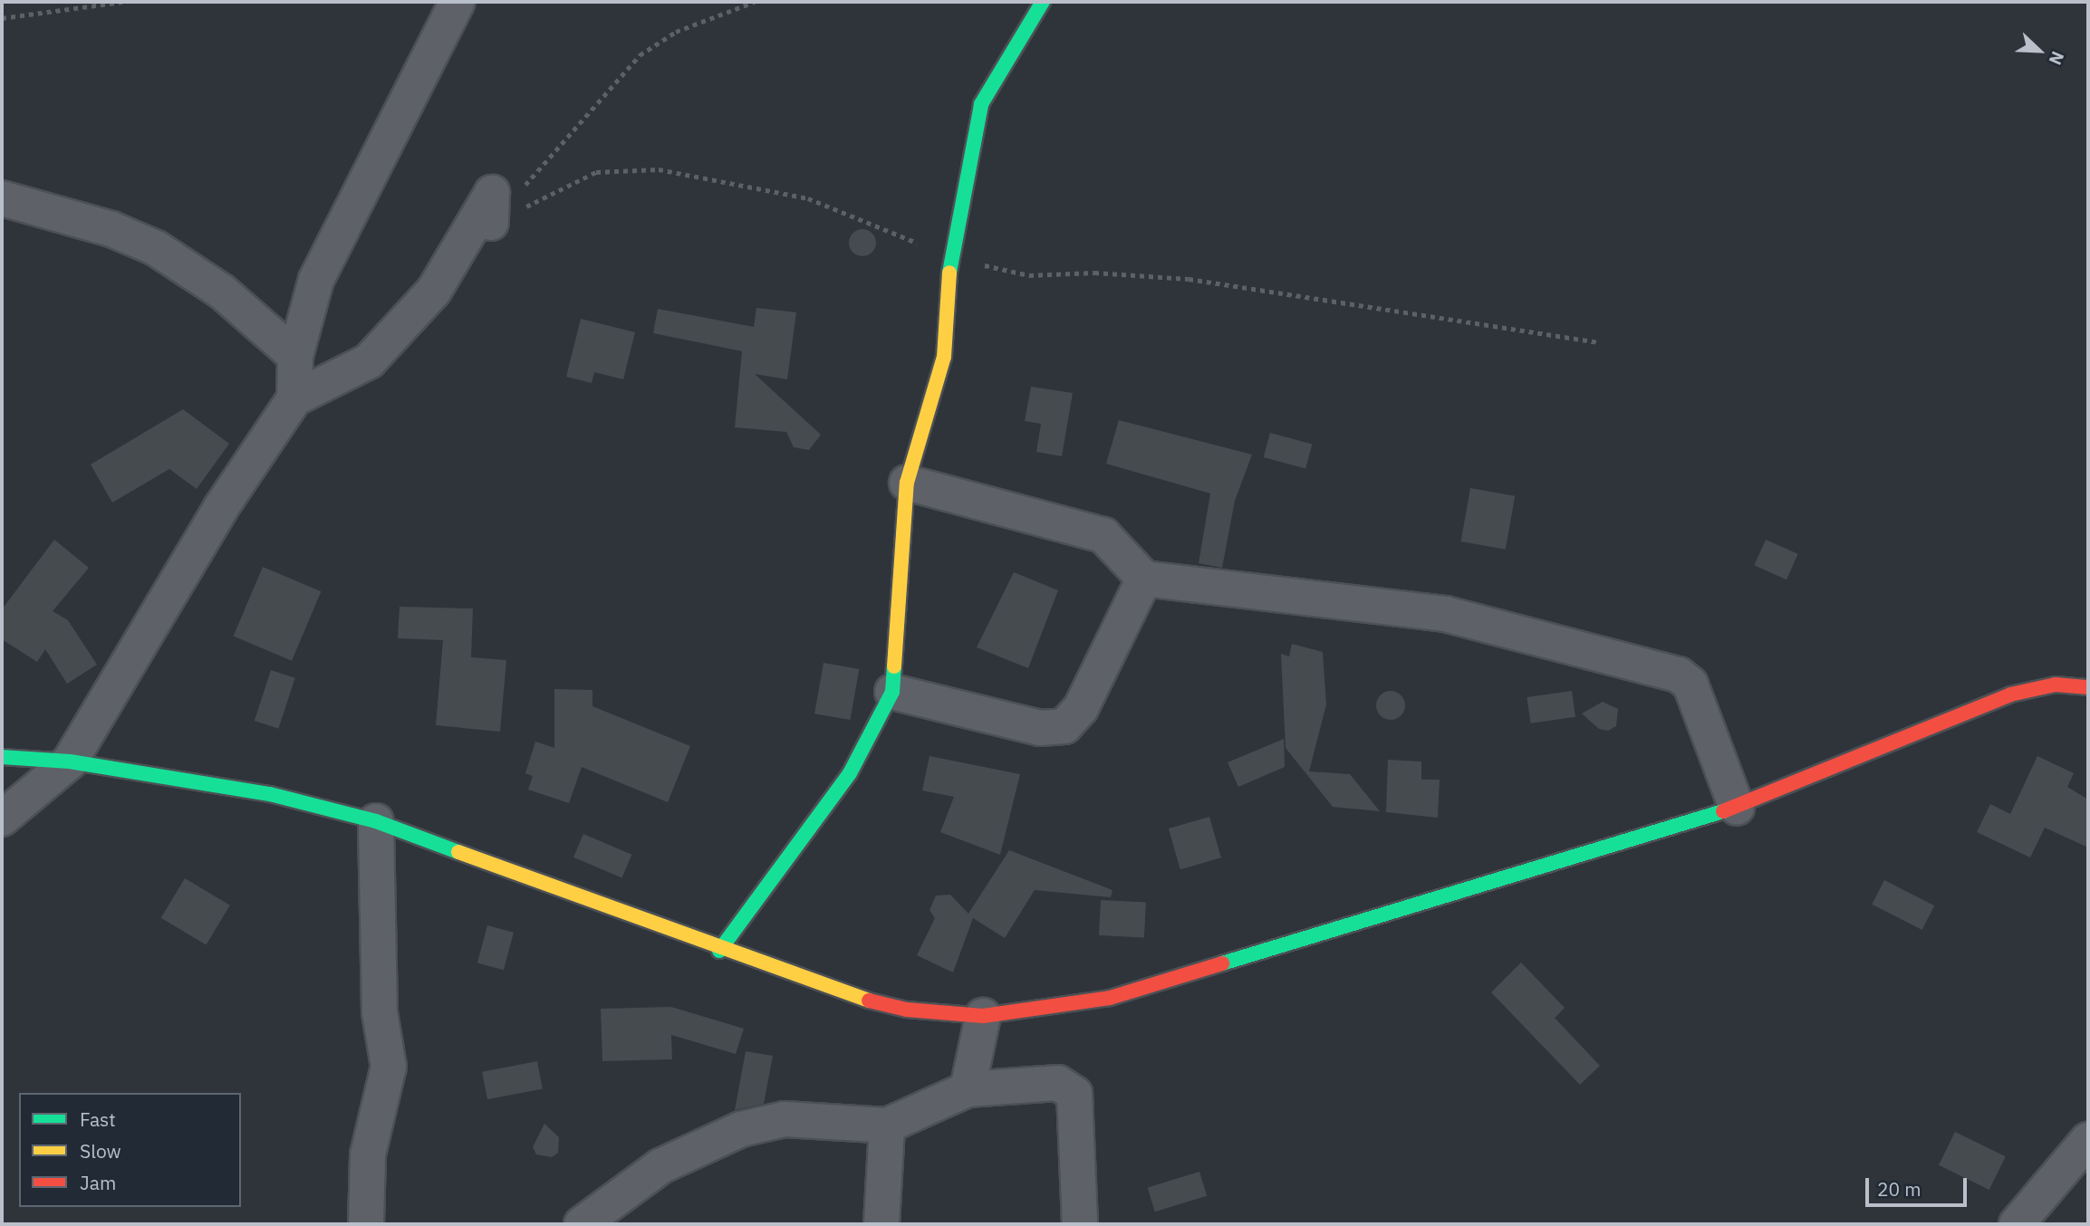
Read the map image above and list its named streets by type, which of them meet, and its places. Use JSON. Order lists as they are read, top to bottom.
{
  "legend": ["Fast", "Slow", "Jam"],
  "scale_bar": "20 m",
  "north": "bottom right"
}
